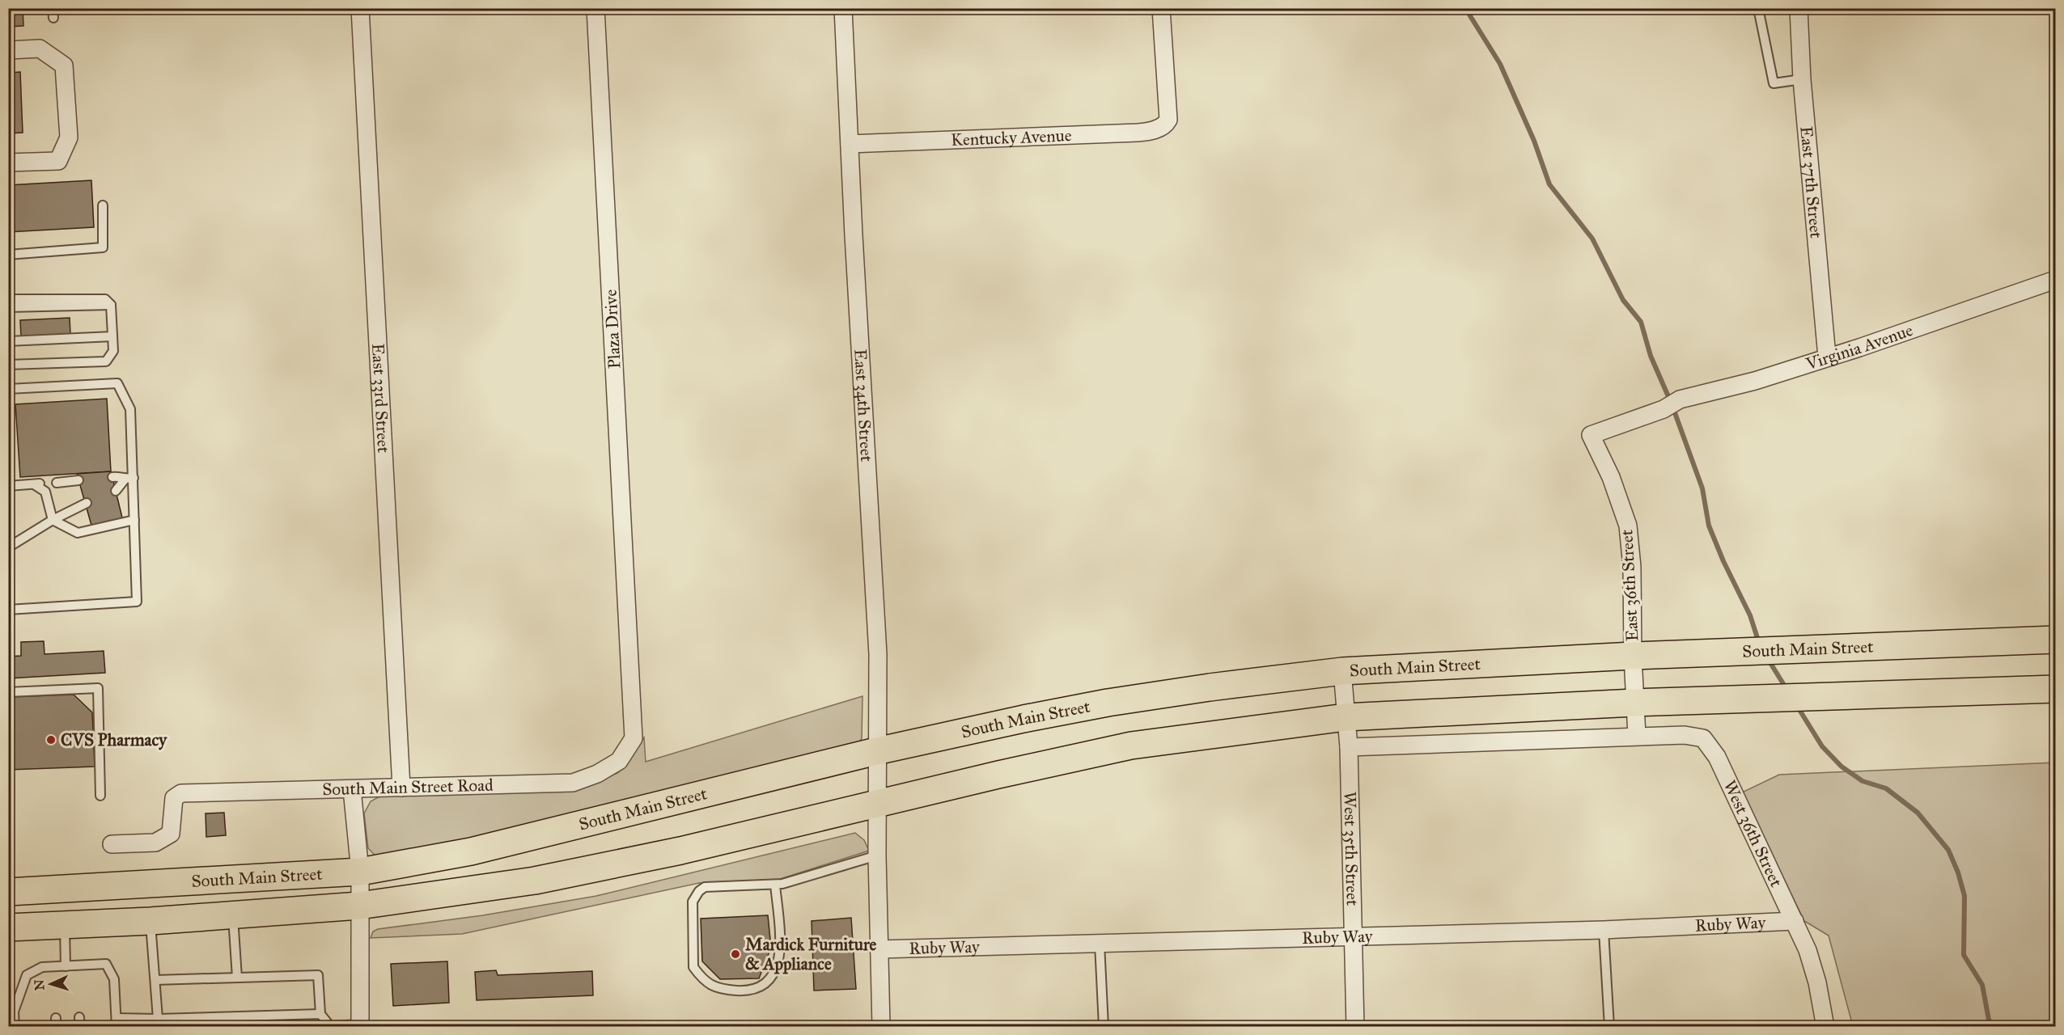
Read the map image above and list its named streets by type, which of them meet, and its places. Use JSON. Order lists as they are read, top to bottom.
{
  "streets": {
    "main road": ["South Main Street"],
    "street": [
      "Kentucky Avenue",
      "East 37th Street",
      "Plaza Drive",
      "Virginia Avenue",
      "East 33rd Street",
      "East 34th Street",
      "East 36th Street",
      "South Main Street Road",
      "West 36th Street",
      "West 35th Street",
      "Ruby Way"
    ]
  },
  "crossings": [
    ["Kentucky Avenue", "East 34th Street"],
    ["East 37th Street", "Virginia Avenue"],
    ["Plaza Drive", "South Main Street Road"],
    ["Virginia Avenue", "East 36th Street"],
    ["East 33rd Street", "South Main Street Road"],
    ["East 34th Street", "South Main Street"],
    ["East 34th Street", "Ruby Way"],
    ["East 36th Street", "South Main Street"],
    ["South Main Street", "West 35th Street"],
    ["West 36th Street", "Ruby Way"],
    ["West 35th Street", "Ruby Way"]
  ],
  "places": ["CVS Pharmacy", "Mardick Furniture & Appliance"],
  "north": "left"
}
